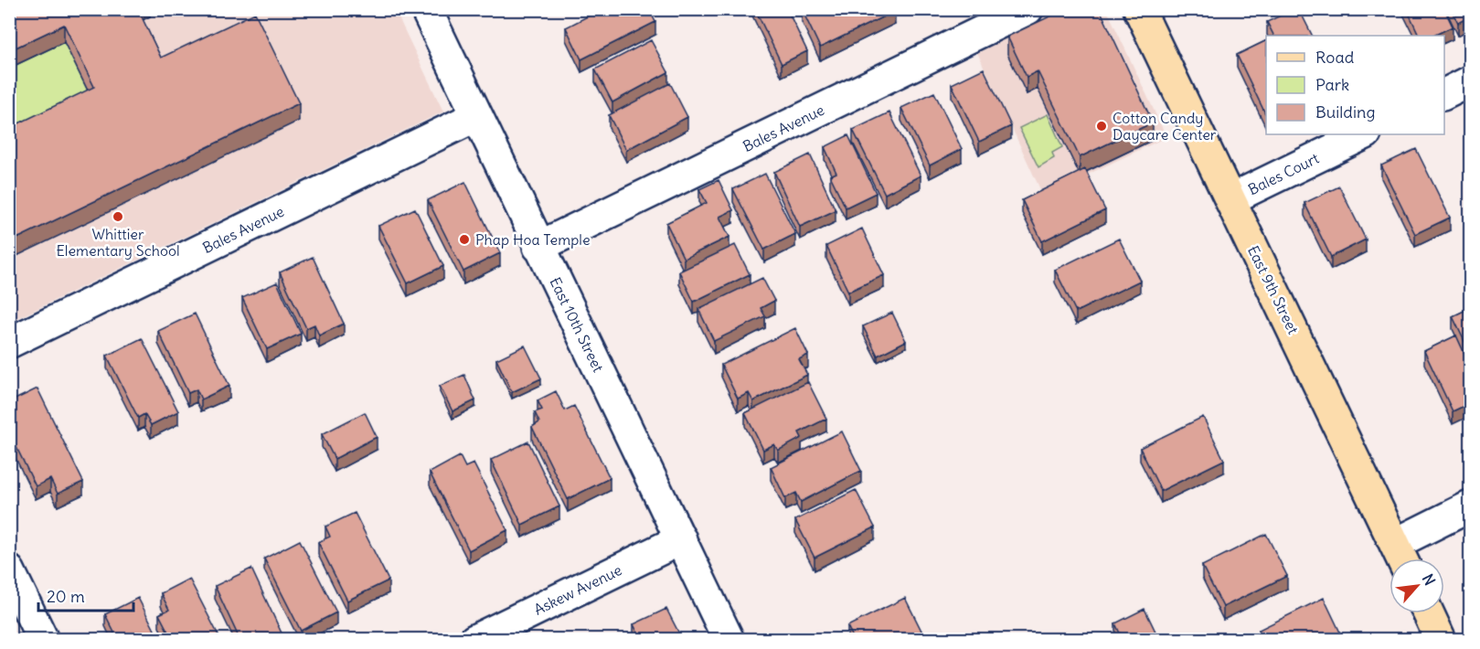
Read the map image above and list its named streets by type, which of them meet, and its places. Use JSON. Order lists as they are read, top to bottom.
{
  "streets": {
    "main road": ["East 9th Street"],
    "street": [
      "Bales Avenue",
      "Bales Court",
      "East 10th Street",
      "Askew Avenue"
    ]
  },
  "crossings": [
    ["Bales Avenue", "East 10th Street"],
    ["Bales Court", "East 9th Street"],
    ["East 10th Street", "Askew Avenue"]
  ],
  "places": ["Cotton Candy Daycare Center", "Whittier Elementary School", "Phap Hoa Temple"],
  "legend": ["Road", "Park", "Building"],
  "scale_bar": "20 m",
  "north": "top right"
}
